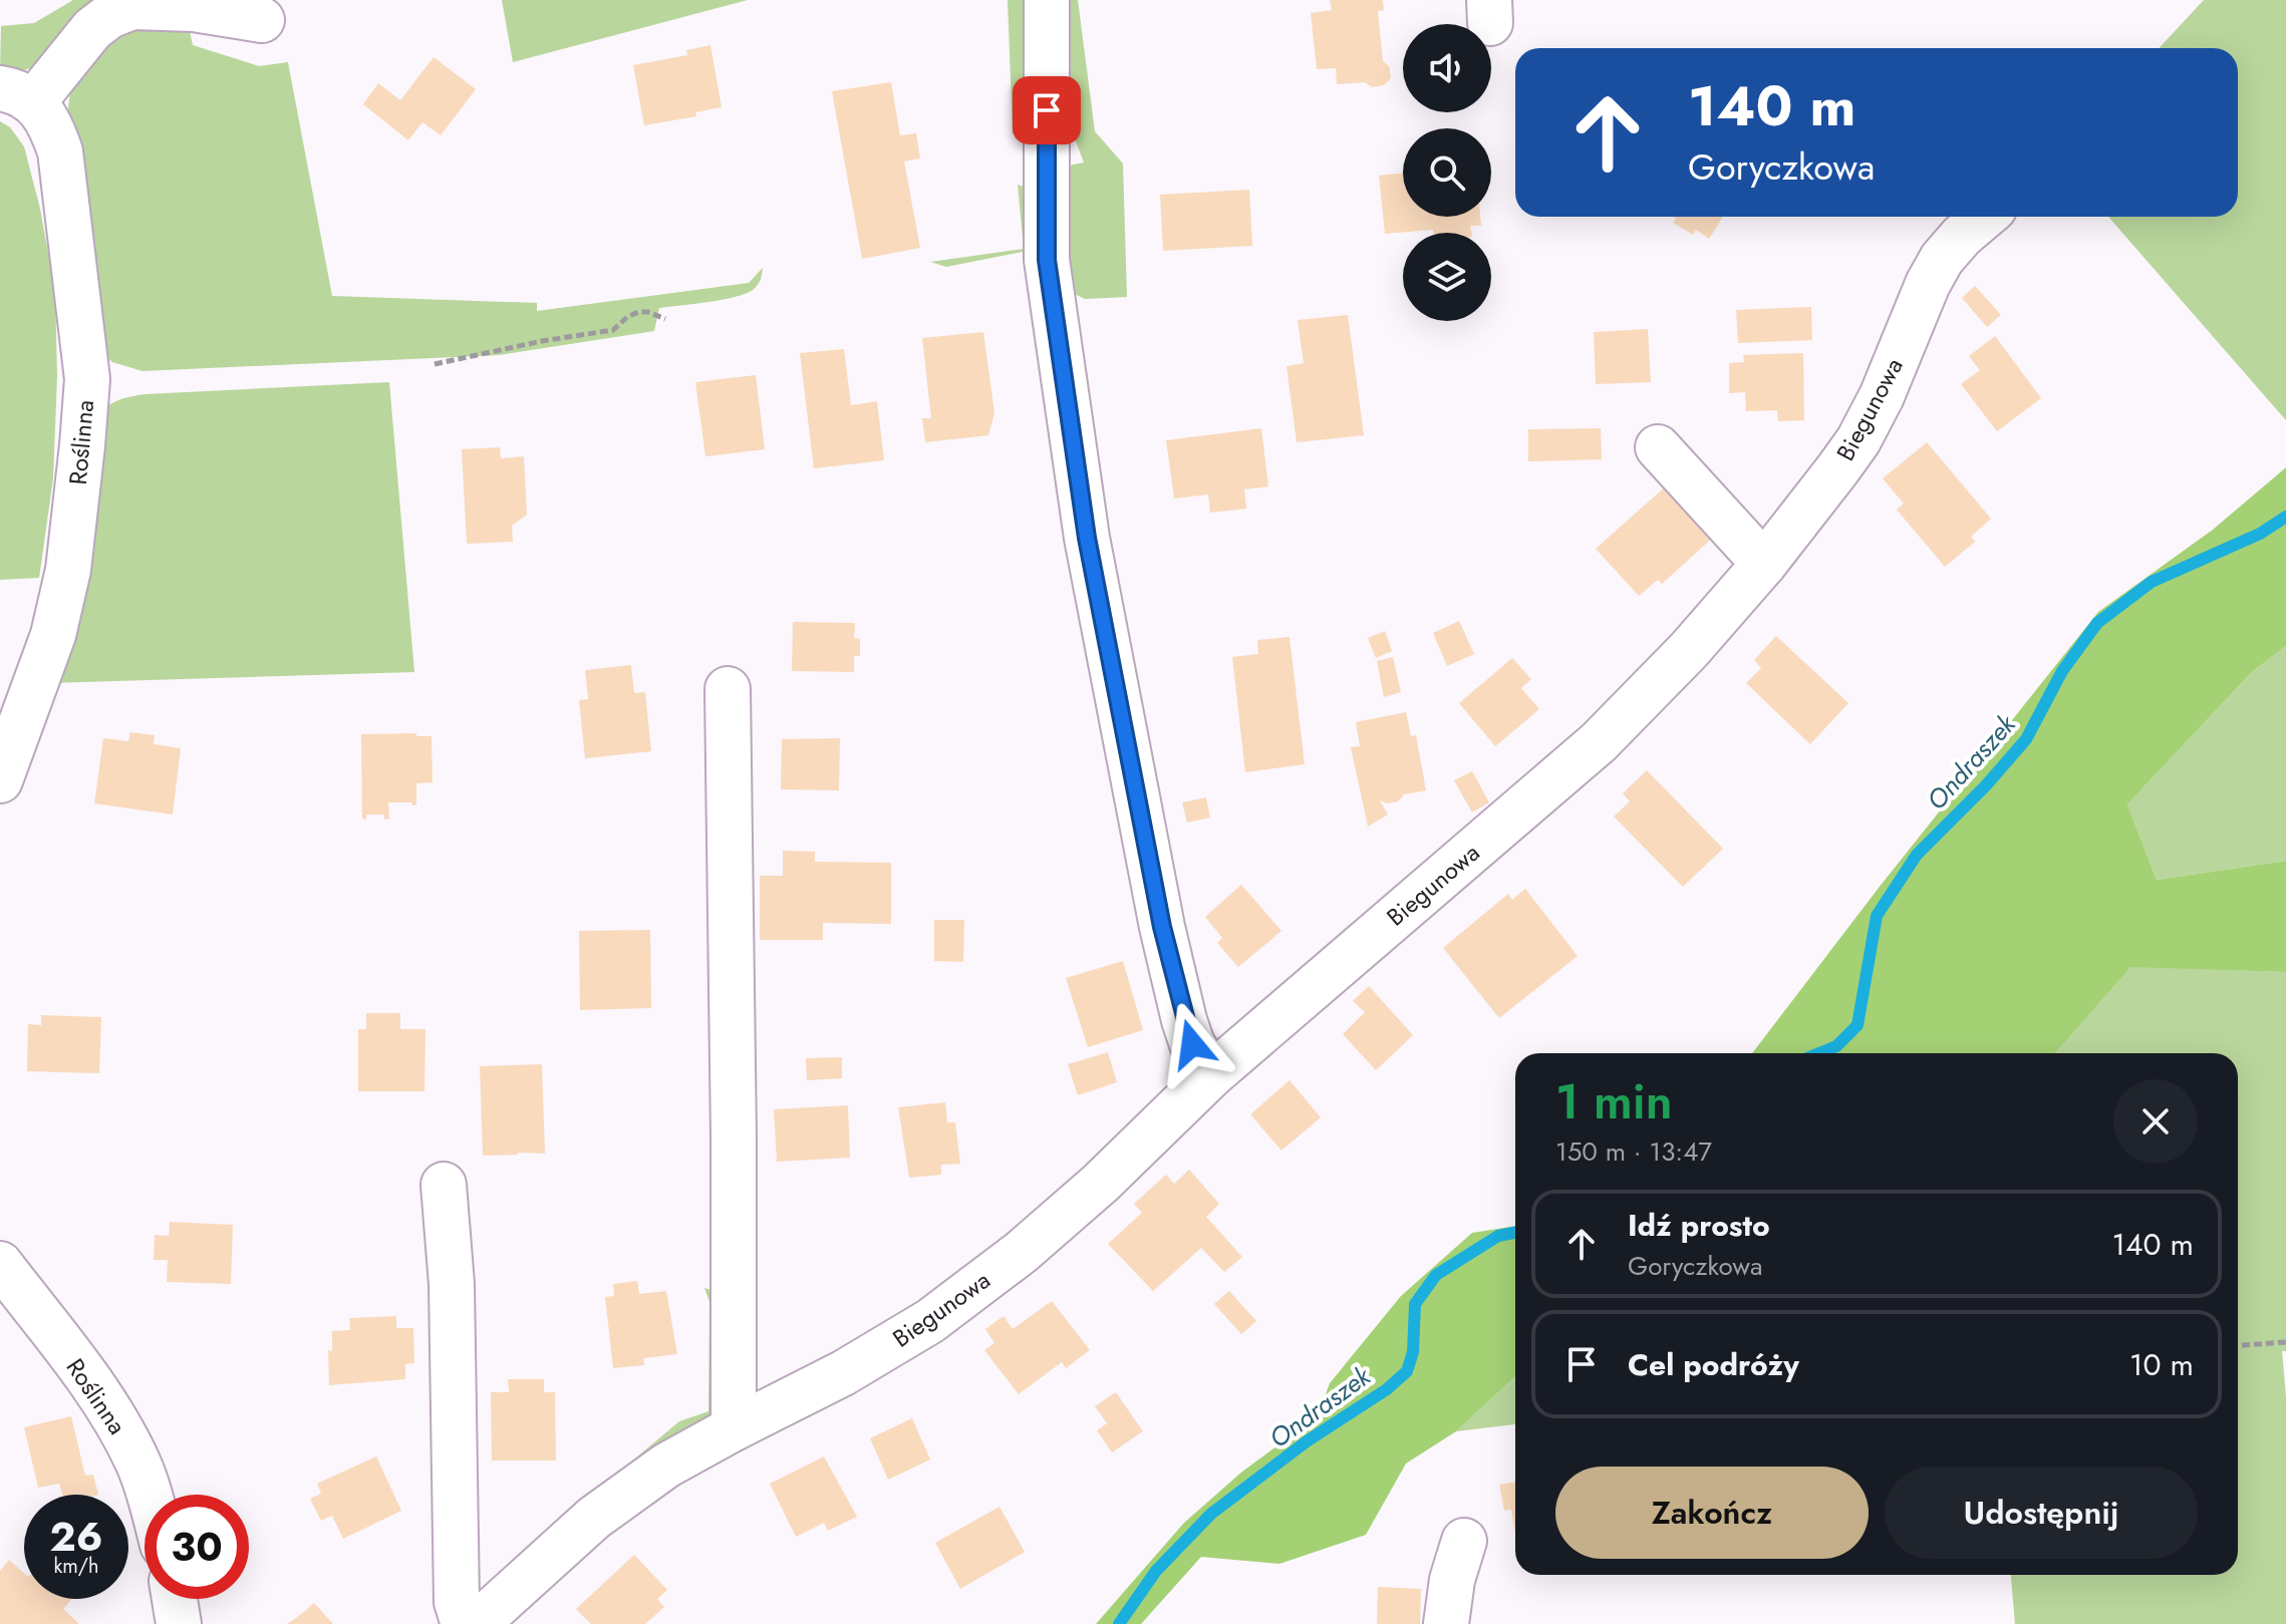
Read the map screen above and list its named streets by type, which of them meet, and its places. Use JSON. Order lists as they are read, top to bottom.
{
  "streets": {
    "street": ["Biegunowa", "Roślinna"]
  },
  "water": ["Ondraszek"],
  "page": {
    "turn": ["140 m", "Goryczkowa"],
    "heading": ["1 min", "150 m · 13:47"],
    "list": [
      {
        "name": "Idź prosto",
        "note": "Goryczkowa",
        "value": "140 m"
      },
      {
        "name": "Cel podróży",
        "value": "10 m"
      }
    ],
    "buttons": ["Zakończ", "Udostępnij"],
    "speed": "26 km/h",
    "limit": "30"
  }
}
